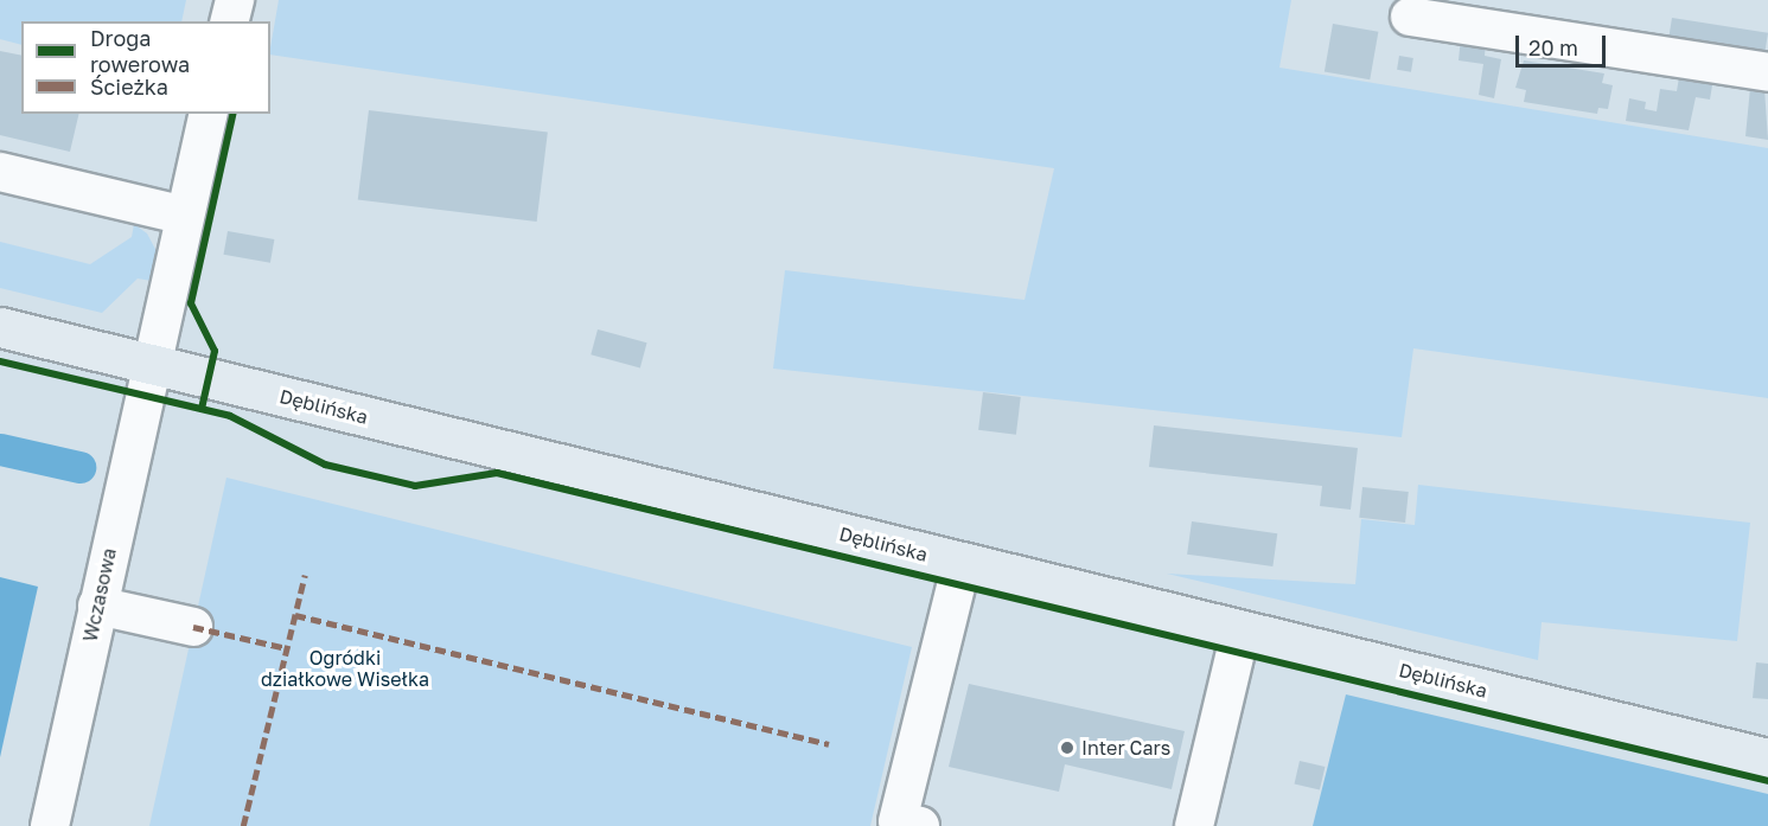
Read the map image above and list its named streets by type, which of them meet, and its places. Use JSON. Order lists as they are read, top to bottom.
{
  "streets": {
    "main road": ["Dęblińska"],
    "street": ["Wczasowa"]
  },
  "crossings": [
    ["Dęblińska", "Wczasowa"]
  ],
  "parks": ["Ogródki działkowe Wisełka"],
  "places": ["Inter Cars"],
  "legend": ["Droga rowerowa", "Ścieżka"],
  "scale_bar": "20 m"
}
